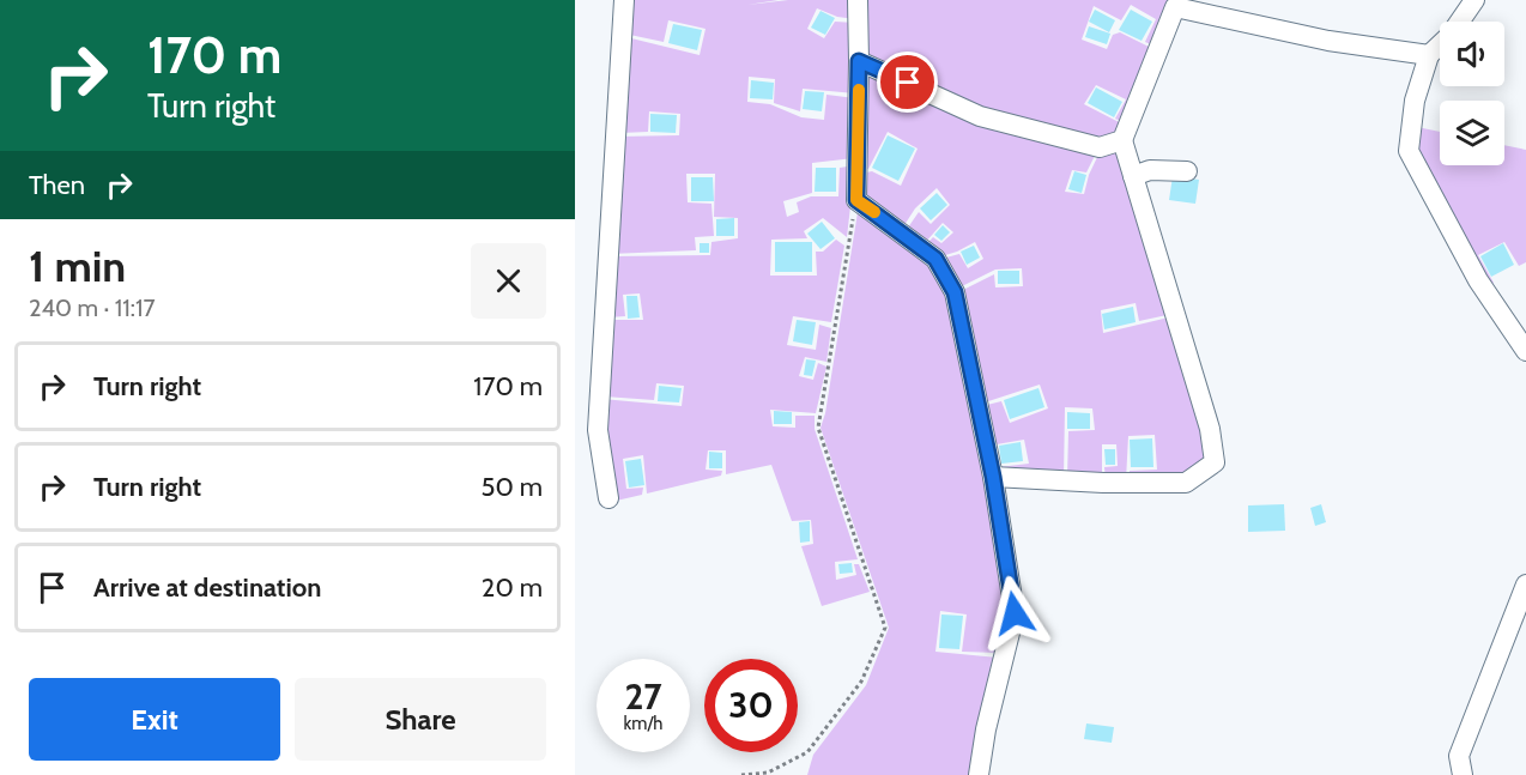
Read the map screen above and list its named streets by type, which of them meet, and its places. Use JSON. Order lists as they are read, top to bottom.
{
  "page": {
    "turn": ["170 m", "Turn right"],
    "then": "Then",
    "heading": ["1 min", "240 m · 11:17"],
    "list": [
      {
        "name": "Turn right",
        "value": "170 m"
      },
      {
        "name": "Turn right",
        "value": "50 m"
      },
      {
        "name": "Arrive at destination",
        "value": "20 m"
      }
    ],
    "speed": "27 km/h",
    "limit": "30",
    "buttons": ["Exit", "Share"]
  }
}
